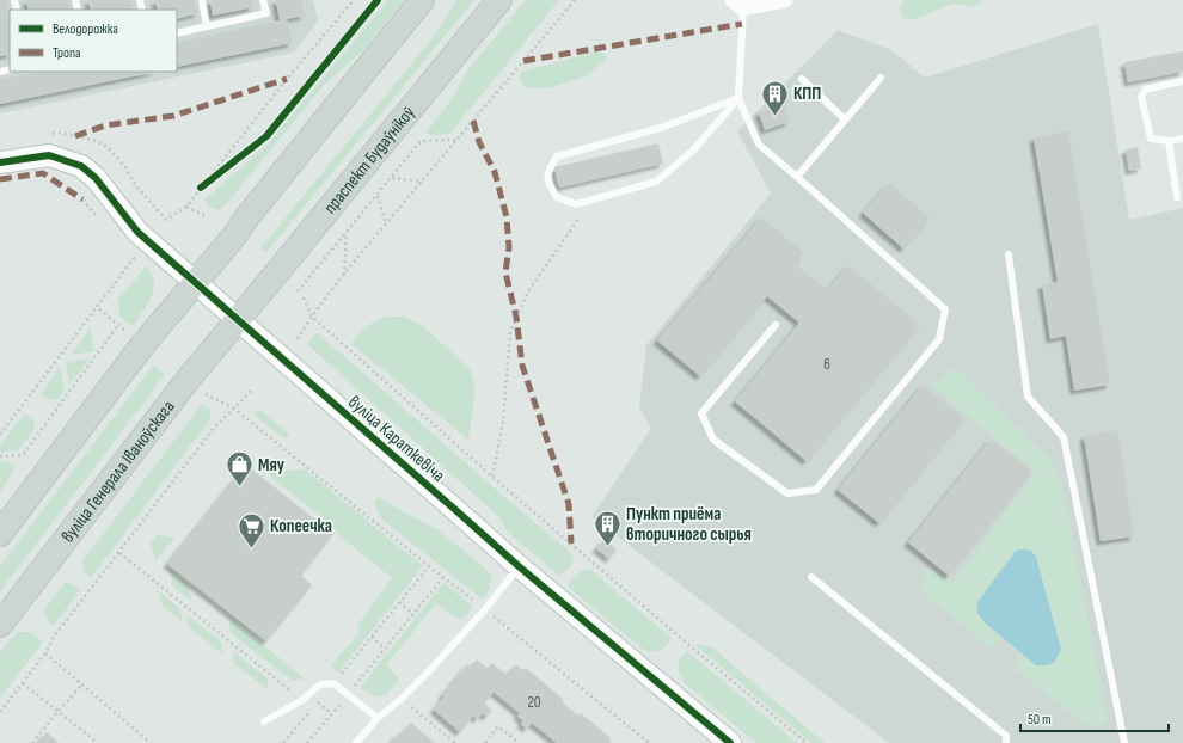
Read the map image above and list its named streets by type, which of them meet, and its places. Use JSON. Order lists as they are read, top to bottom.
{
  "streets": {
    "main road": ["праспект Будаўнікоў", "вуліца Генерала Іваноўскага"],
    "street": ["вуліца Караткевіча"]
  },
  "crossings": [
    ["праспект Будаўнікоў", "вуліца Караткевіча"],
    ["праспект Будаўнікоў", "вуліца Генерала Іваноўскага"],
    ["вуліца Караткевіча", "вуліца Генерала Іваноўскага"]
  ],
  "places": {
    "building": ["КПП", "Пункт приёма вторичного сырья"],
    "shop": ["Мяу"],
    "supermarket": ["Копеечка"]
  },
  "house_numbers": ["6", "20"],
  "legend": ["Велодорожка", "Тропа"],
  "scale_bar": "50 m"
}
